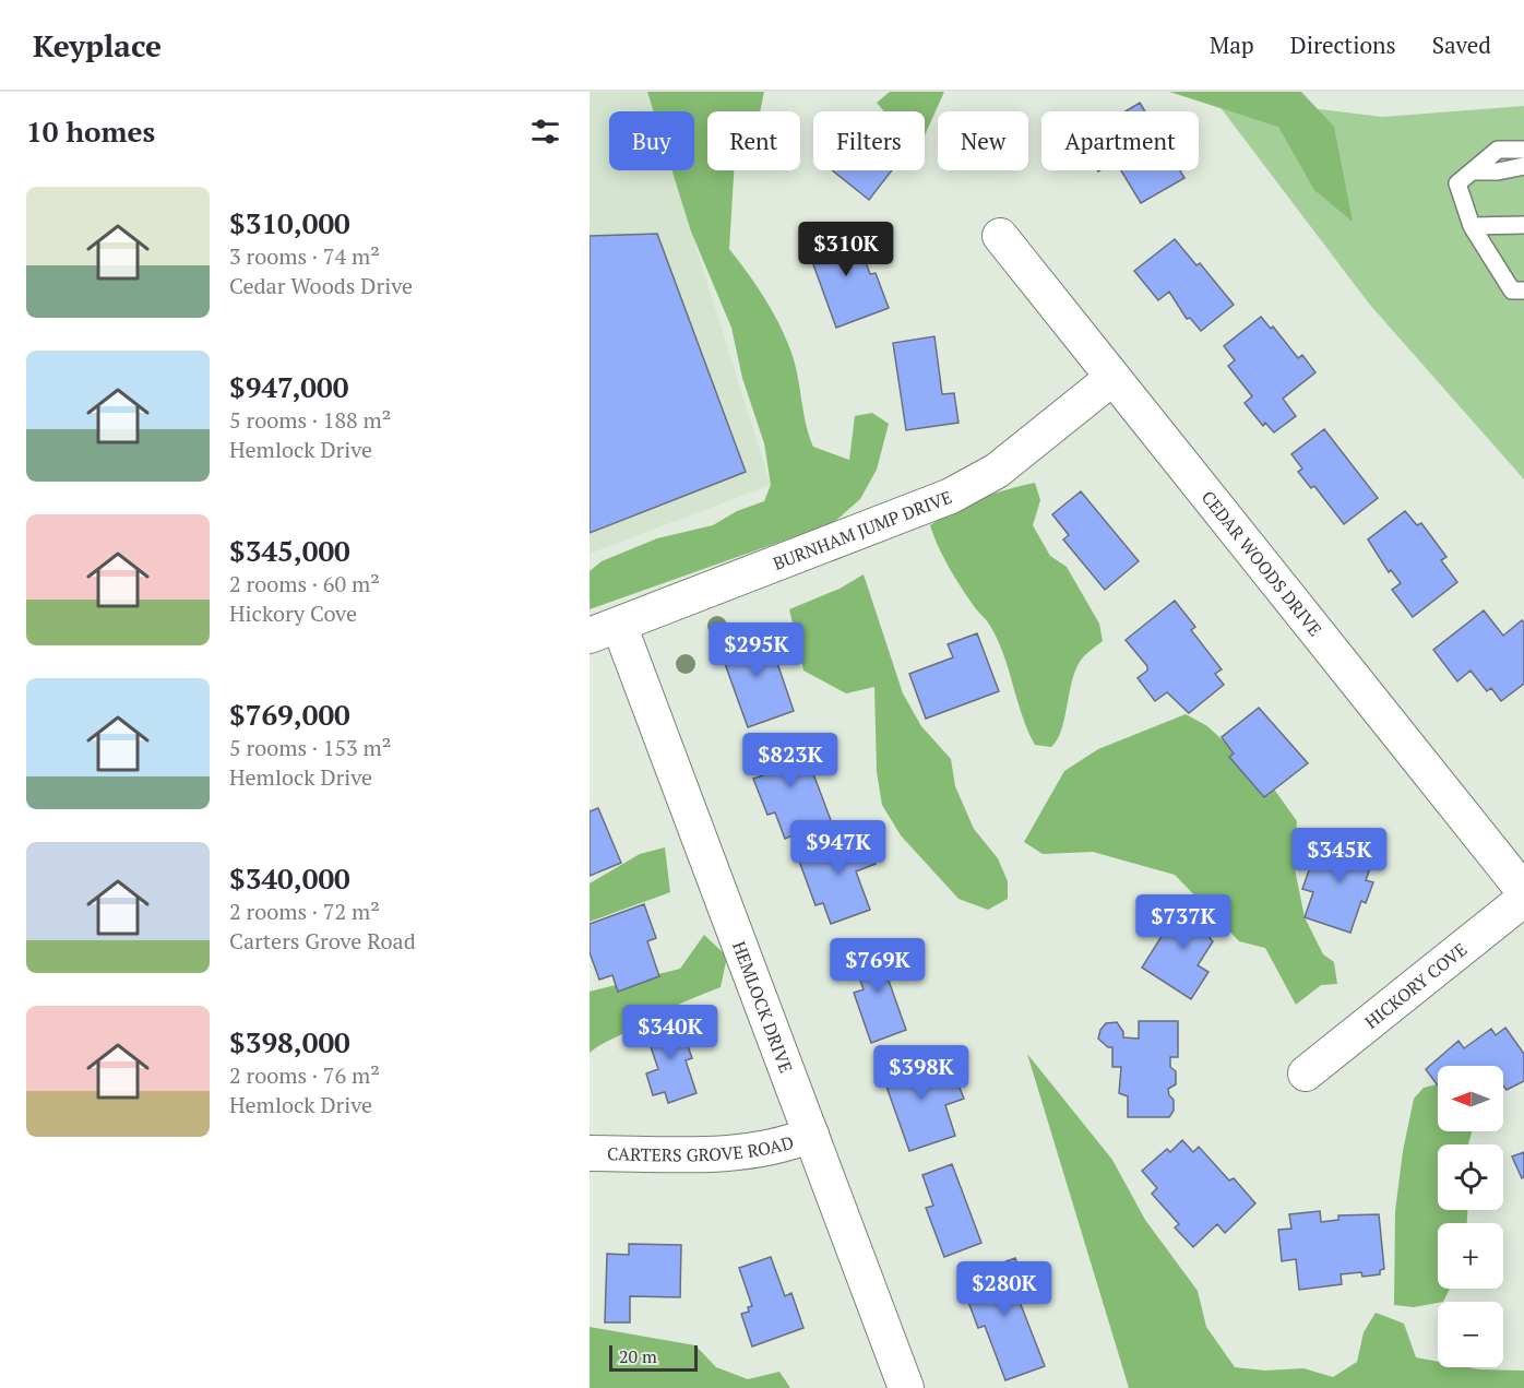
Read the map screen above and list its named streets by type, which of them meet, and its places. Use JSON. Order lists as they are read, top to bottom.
{
  "streets": {
    "street": [
      "BURNHAM JUMP DRIVE",
      "CEDAR WOODS DRIVE",
      "HICKORY COVE",
      "HEMLOCK DRIVE",
      "CARTERS GROVE ROAD"
    ]
  },
  "crossings": [
    ["BURNHAM JUMP DRIVE", "CEDAR WOODS DRIVE"],
    ["BURNHAM JUMP DRIVE", "HEMLOCK DRIVE"],
    ["HEMLOCK DRIVE", "CARTERS GROVE ROAD"]
  ],
  "scale_bar": "20 m",
  "north": "left",
  "page": {
    "header": "Keyplace",
    "nav": ["Map", "Directions", "Saved"],
    "heading": "10 homes",
    "chip": [
      "Buy",
      "Rent",
      "Filters",
      "New",
      "Apartment"
    ],
    "list": [
      {
        "name": "$310,000",
        "note": "3 rooms · 74 m² · Cedar Woods Drive"
      },
      {
        "name": "$947,000",
        "note": "5 rooms · 188 m² · Hemlock Drive"
      },
      {
        "name": "$345,000",
        "note": "2 rooms · 60 m² · Hickory Cove"
      },
      {
        "name": "$769,000",
        "note": "5 rooms · 153 m² · Hemlock Drive"
      },
      {
        "name": "$340,000",
        "note": "2 rooms · 72 m² · Carters Grove Road"
      },
      {
        "name": "$398,000",
        "note": "2 rooms · 76 m² · Hemlock Drive"
      }
    ],
    "price": [
      "$310K",
      "$295K",
      "$823K",
      "$947K",
      "$345K",
      "$737K",
      "$769K",
      "$340K",
      "$398K",
      "$280K"
    ],
    "map_buttons": ["+", "−"],
    "scale": "20 m"
  }
}
